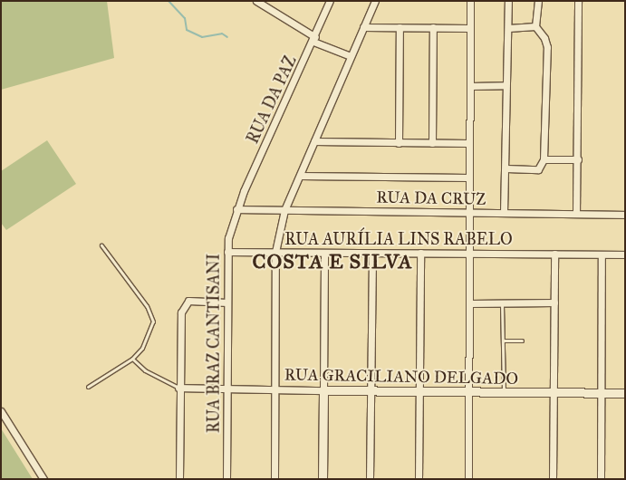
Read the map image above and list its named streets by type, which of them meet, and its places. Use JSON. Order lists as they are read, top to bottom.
{
  "streets": {
    "street": [
      "RUA DA PAZ",
      "RUA DA CRUZ",
      "RUA AURÍLIA LINS RABELO",
      "RUA BRAZ CANTISANI",
      "RUA GRACILIANO DELGADO"
    ]
  },
  "crossings": [
    ["RUA DA PAZ", "RUA DA CRUZ"],
    ["RUA DA PAZ", "RUA BRAZ CANTISANI"],
    ["RUA DA CRUZ", "RUA BRAZ CANTISANI"],
    ["RUA AURÍLIA LINS RABELO", "RUA BRAZ CANTISANI"],
    ["RUA BRAZ CANTISANI", "RUA GRACILIANO DELGADO"]
  ],
  "districts": ["COSTA E SILVA"]
}
